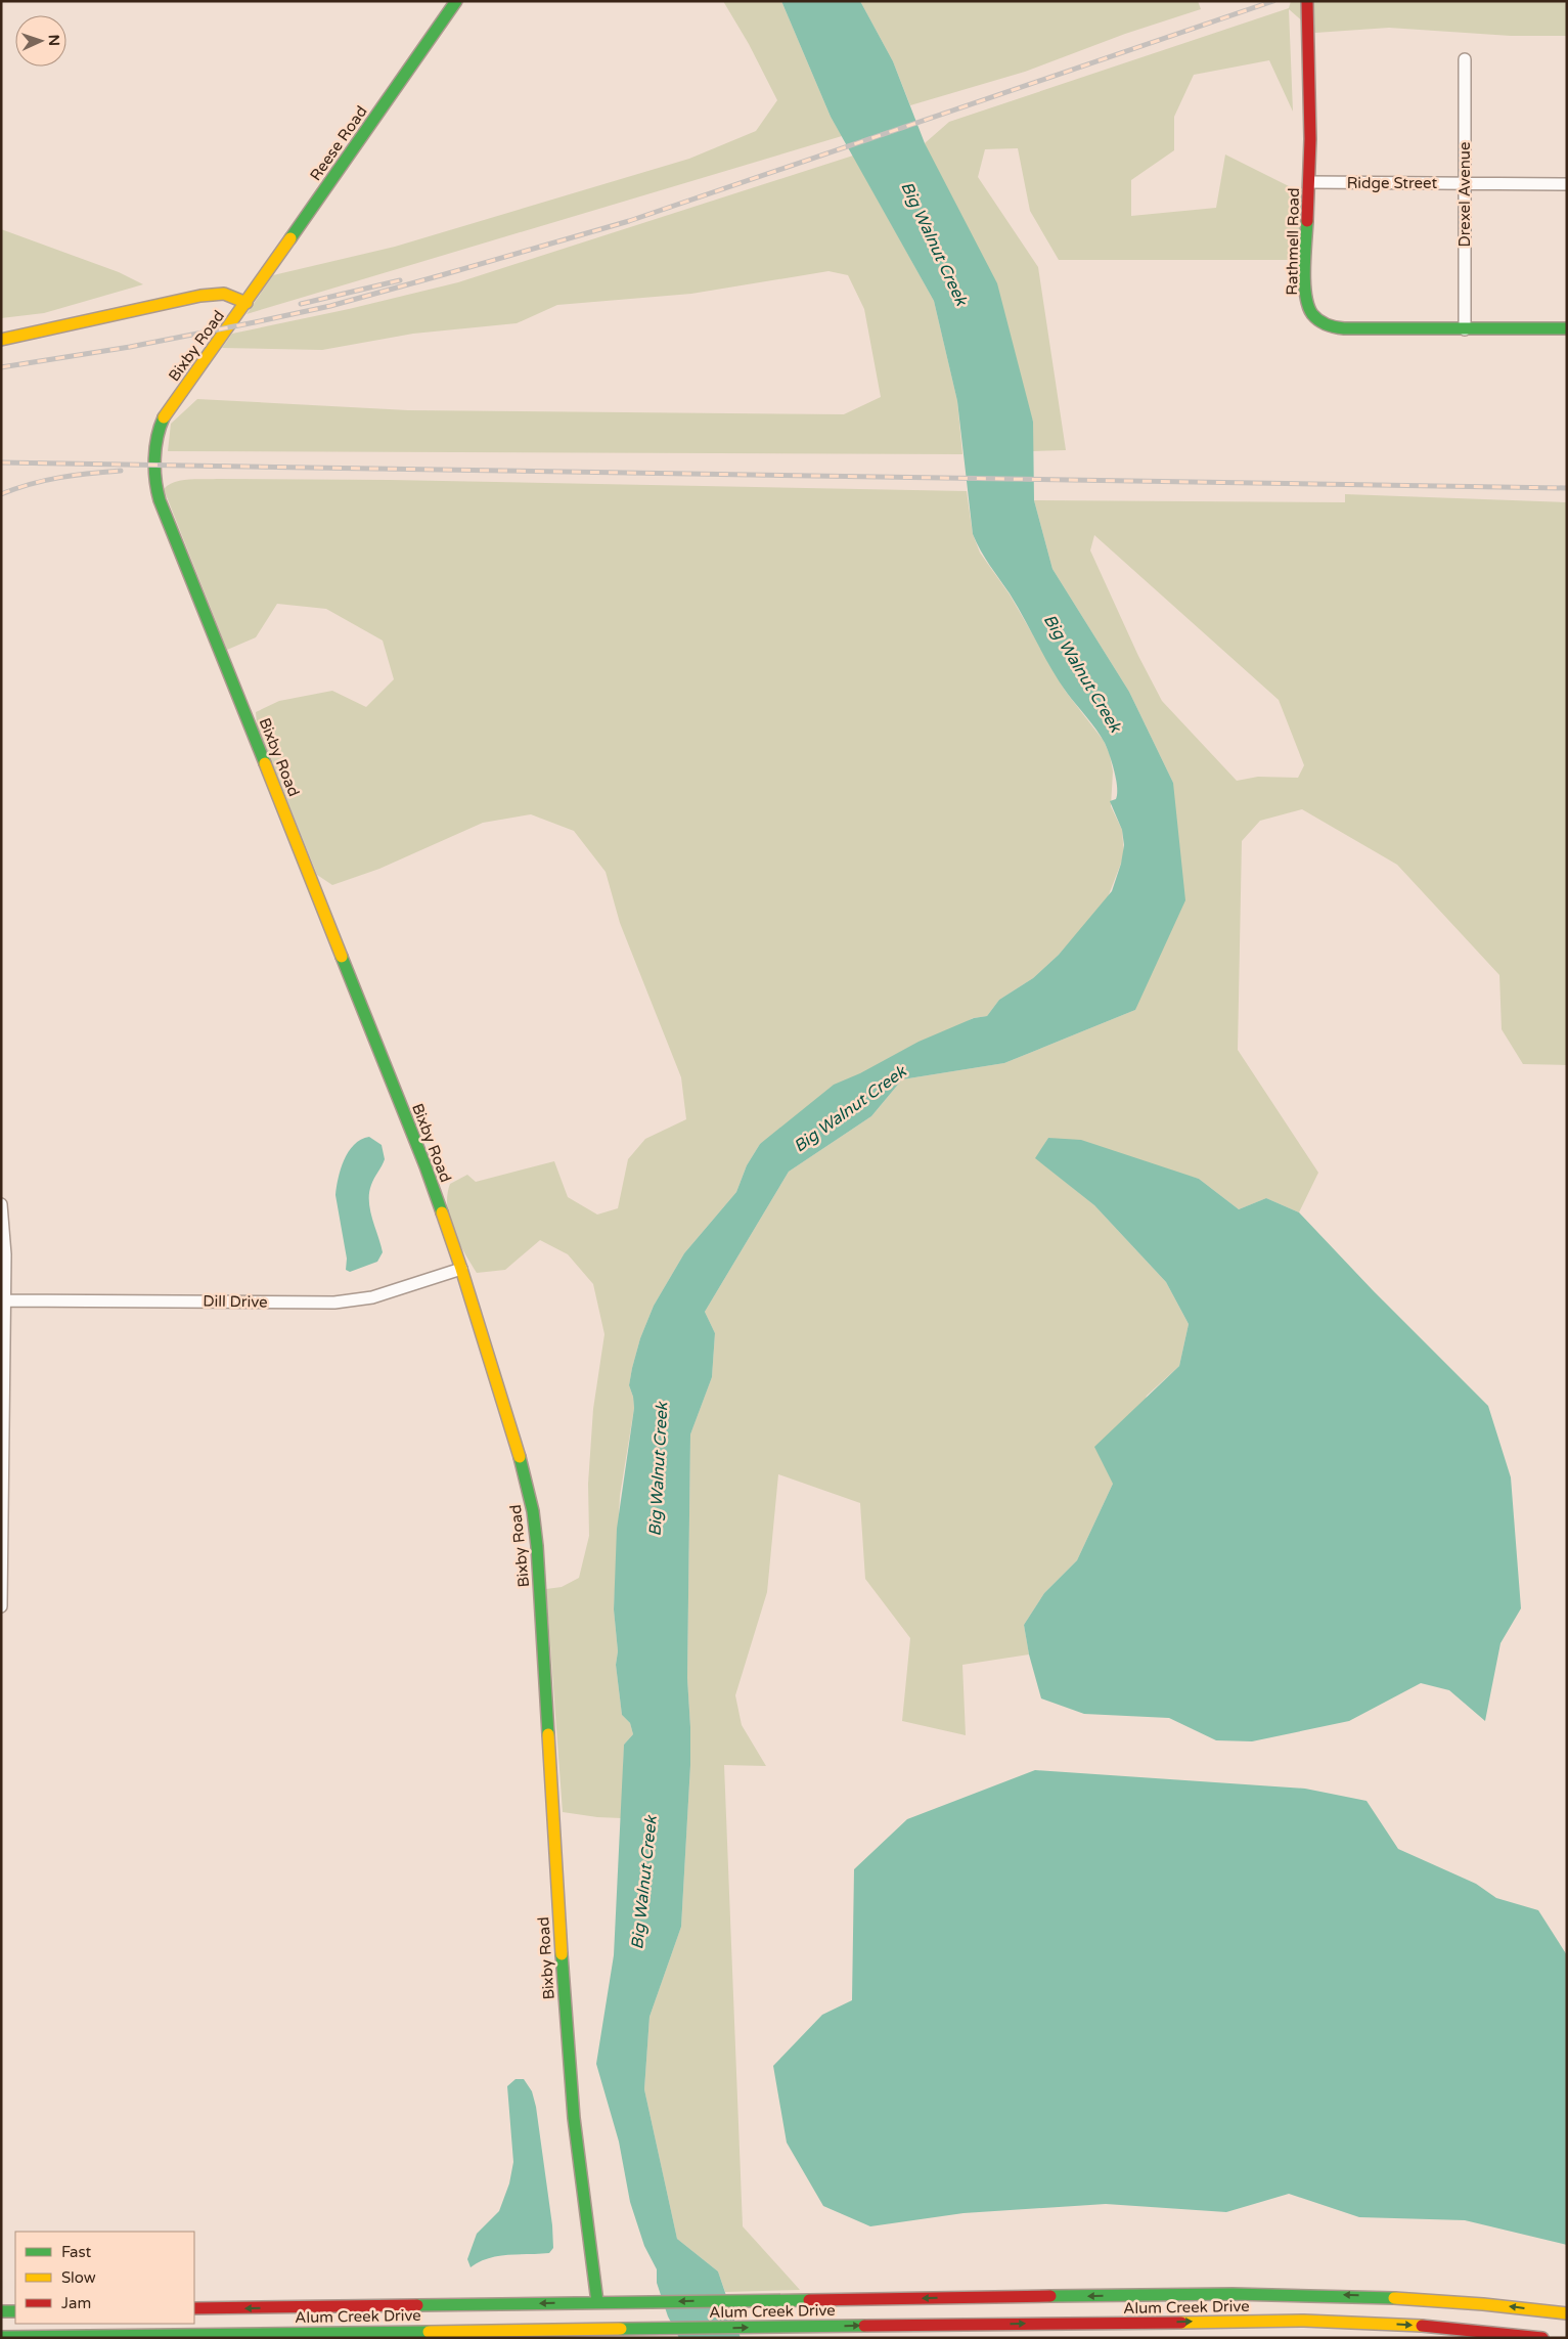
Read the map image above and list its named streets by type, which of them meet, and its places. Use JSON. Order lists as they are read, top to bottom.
{
  "streets": {
    "street": [
      "Reese Road",
      "Ridge Street",
      "Drexel Avenue",
      "Rathmell Road",
      "Bixby Road",
      "Dill Drive",
      "Alum Creek Drive"
    ]
  },
  "crossings": [
    ["Reese Road", "Bixby Road"],
    ["Ridge Street", "Drexel Avenue"],
    ["Ridge Street", "Rathmell Road"],
    ["Drexel Avenue", "Rathmell Road"],
    ["Bixby Road", "Dill Drive"],
    ["Bixby Road", "Alum Creek Drive"]
  ],
  "water": ["Big Walnut Creek"],
  "legend": ["Fast", "Slow", "Jam"],
  "north": "right"
}
